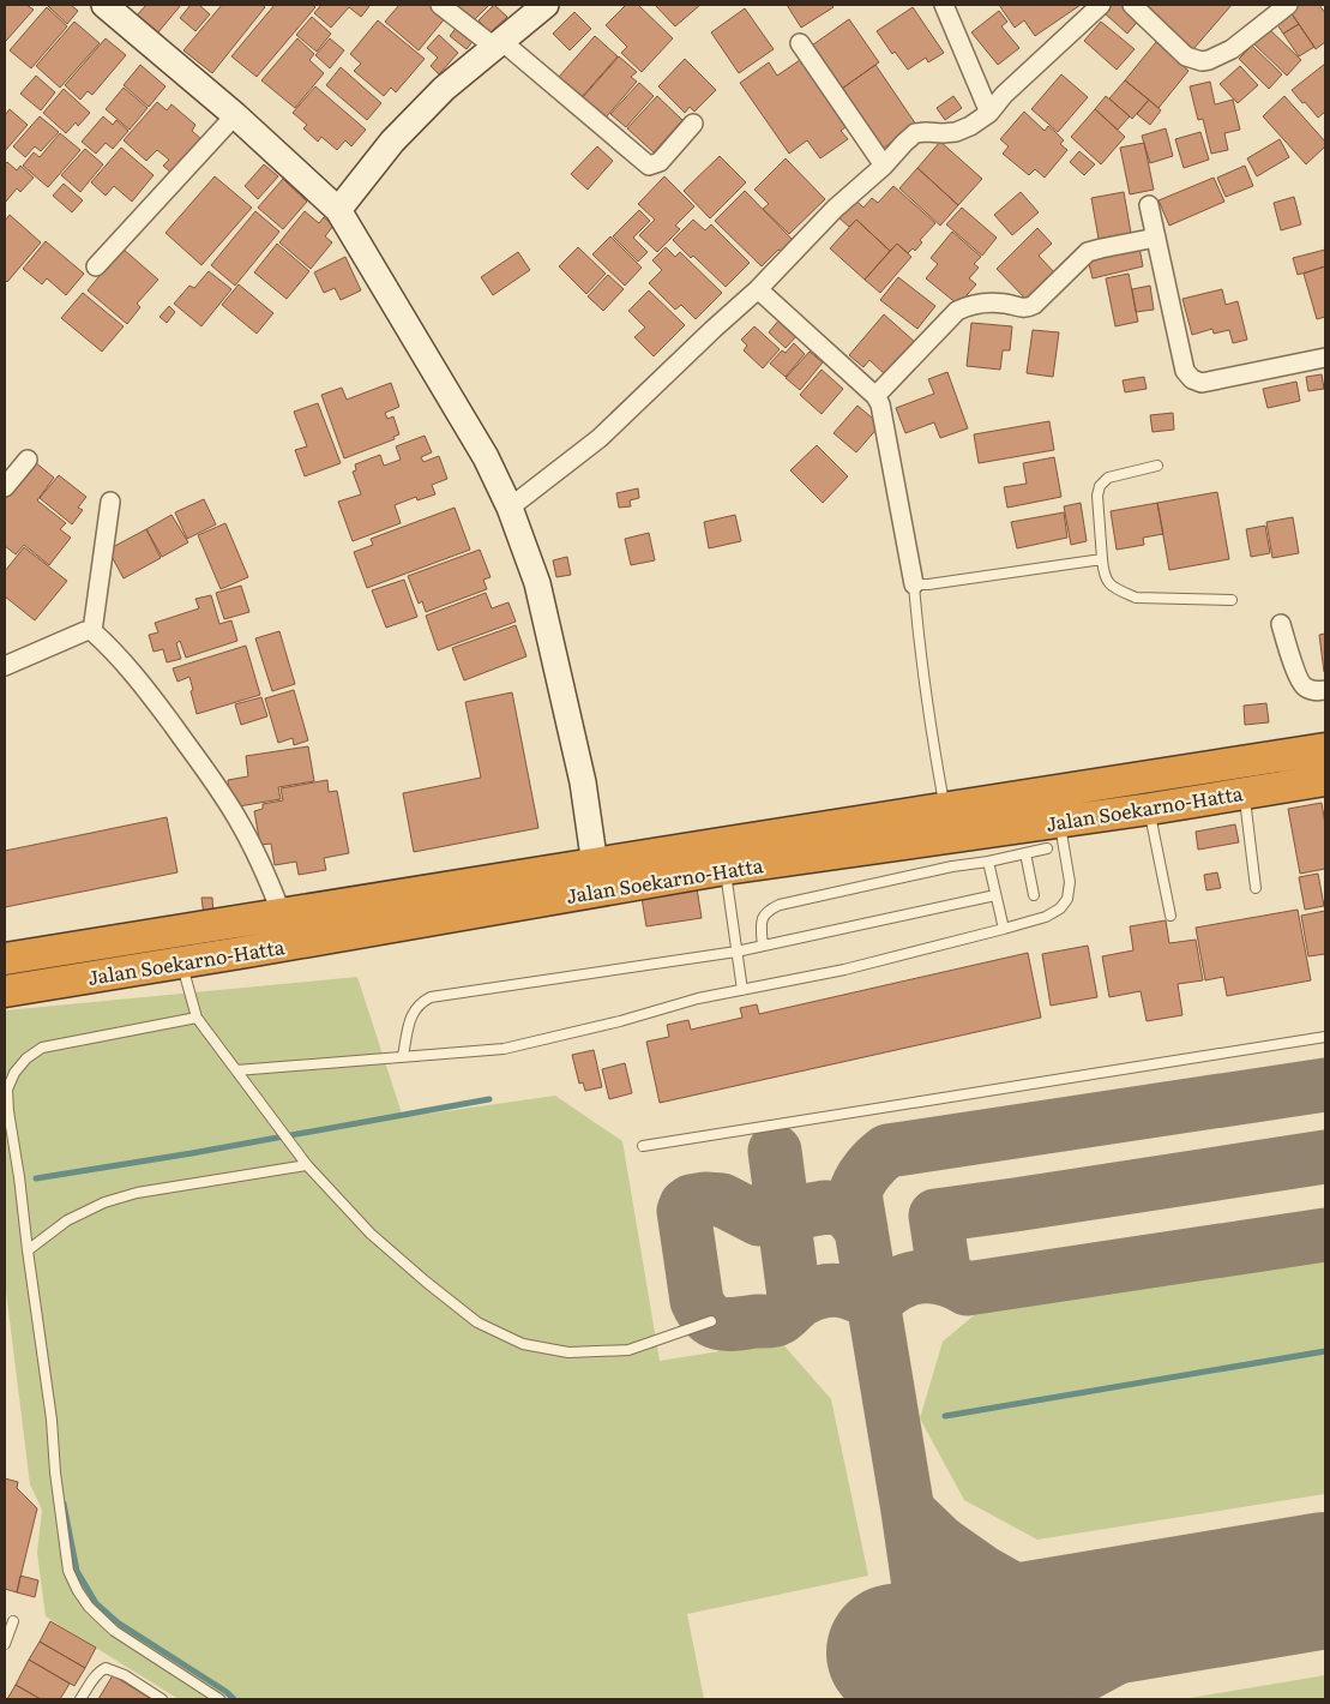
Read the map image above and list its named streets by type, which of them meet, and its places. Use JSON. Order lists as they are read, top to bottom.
{
  "streets": {
    "highway": ["Jalan Soekarno-Hatta"]
  }
}
